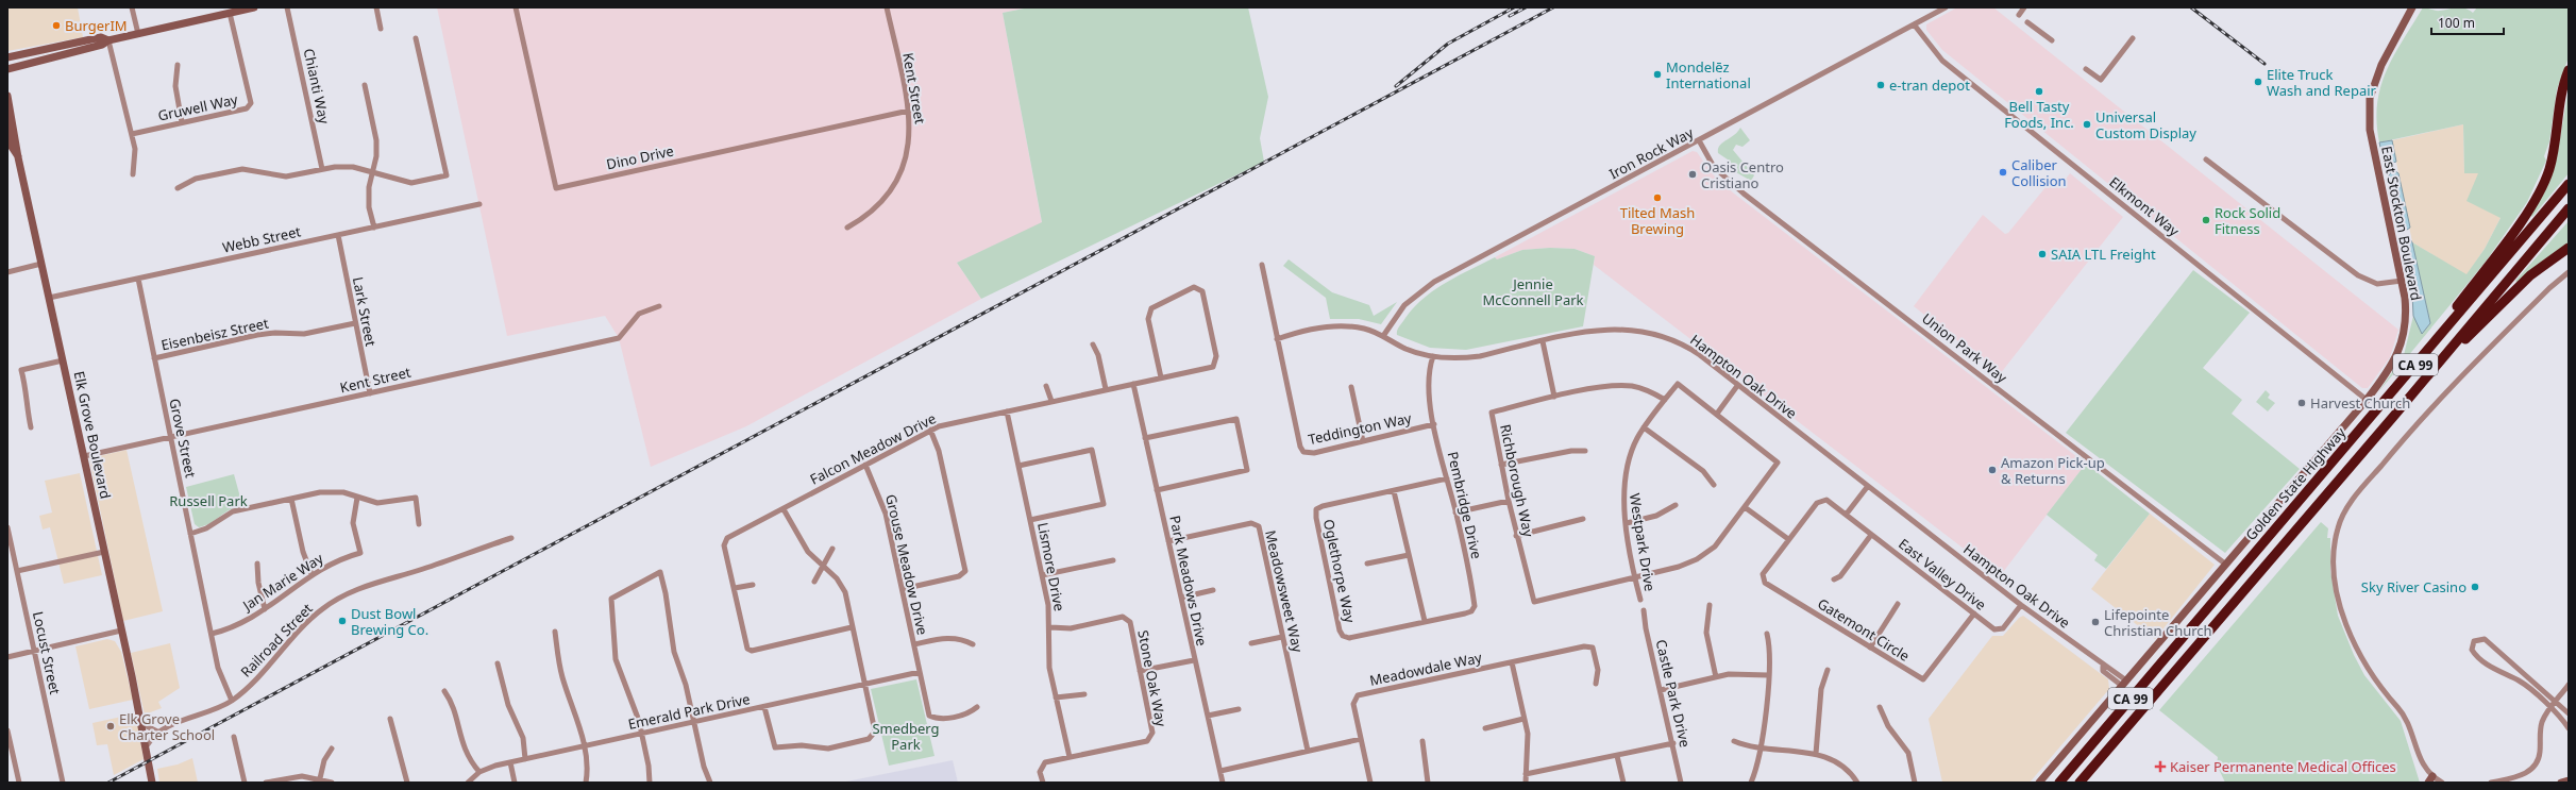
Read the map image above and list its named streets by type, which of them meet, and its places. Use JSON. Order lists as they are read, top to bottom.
{
  "streets": {
    "highway": ["CA 99", "Golden State Highway"],
    "main road": ["East Stockton Boulevard", "Elk Grove Boulevard"],
    "street": [
      "Chianti Way",
      "Kent Street",
      "Gruwell Way",
      "Iron Rock Way",
      "Dino Drive",
      "Elkmont Way",
      "Webb Street",
      "Lark Street",
      "Eisenbeisz Street",
      "Union Park Way",
      "Hampton Oak Drive",
      "Teddington Way",
      "Grove Street",
      "Falcon Meadow Drive",
      "Richborough Way",
      "Pembridge Drive",
      "Westpark Drive",
      "Grouse Meadow Drive",
      "Lismore Drive",
      "Oglethorpe Way",
      "East Valley Drive",
      "Park Meadows Drive",
      "Jan Marie Way",
      "Meadowsweet Way",
      "Gatemont Circle",
      "Railroad Street",
      "Locust Street",
      "Meadowdale Way",
      "Stone Oak Way",
      "Castle Park Drive",
      "Emerald Park Drive"
    ]
  },
  "crossings": [
    ["Kent Street", "Dino Drive"],
    ["Kent Street", "Lark Street"],
    ["Kent Street", "Elk Grove Boulevard"],
    ["Kent Street", "Grove Street"],
    ["Iron Rock Way", "Elkmont Way"],
    ["Iron Rock Way", "Union Park Way"],
    ["Iron Rock Way", "Hampton Oak Drive"],
    ["Elkmont Way", "East Stockton Boulevard"],
    ["East Stockton Boulevard", "Union Park Way"],
    ["East Stockton Boulevard", "Hampton Oak Drive"],
    ["Webb Street", "Lark Street"],
    ["Webb Street", "Elk Grove Boulevard"],
    ["Webb Street", "Grove Street"],
    ["Lark Street", "Eisenbeisz Street"],
    ["Eisenbeisz Street", "Grove Street"],
    ["Hampton Oak Drive", "Teddington Way"],
    ["Hampton Oak Drive", "Pembridge Drive"],
    ["Hampton Oak Drive", "East Valley Drive"],
    ["Teddington Way", "Pembridge Drive"],
    ["Grove Street", "Jan Marie Way"],
    ["Grove Street", "Railroad Street"],
    ["Falcon Meadow Drive", "Grouse Meadow Drive"],
    ["Falcon Meadow Drive", "Lismore Drive"],
    ["Falcon Meadow Drive", "Park Meadows Drive"],
    ["Richborough Way", "Westpark Drive"],
    ["Pembridge Drive", "Oglethorpe Way"],
    ["Grouse Meadow Drive", "Emerald Park Drive"],
    ["Lismore Drive", "Stone Oak Way"],
    ["East Valley Drive", "Gatemont Circle"],
    ["Park Meadows Drive", "Meadowsweet Way"]
  ],
  "parks": ["Jennie McConnell Park", "Russell Park", "Smedberg Park"],
  "places": {
    "other": [
      "BurgerIM",
      "Mondelēz International",
      "Elite Truck Wash and Repair",
      "e-tran depot",
      "Bell Tasty Foods, Inc.",
      "Universal Custom Display",
      "Caliber Collision",
      "Oasis Centro Cristiano",
      "Tilted Mash Brewing",
      "Rock Solid Fitness",
      "SAIA LTL Freight",
      "Harvest Church",
      "Amazon Pick-up & Returns",
      "Sky River Casino",
      "Dust Bowl Brewing Co.",
      "Lifepointe Christian Church",
      "Elk Grove Charter School"
    ],
    "health": ["Kaiser Permanente Medical Offices"]
  },
  "scale_bar": "100 m"
}
